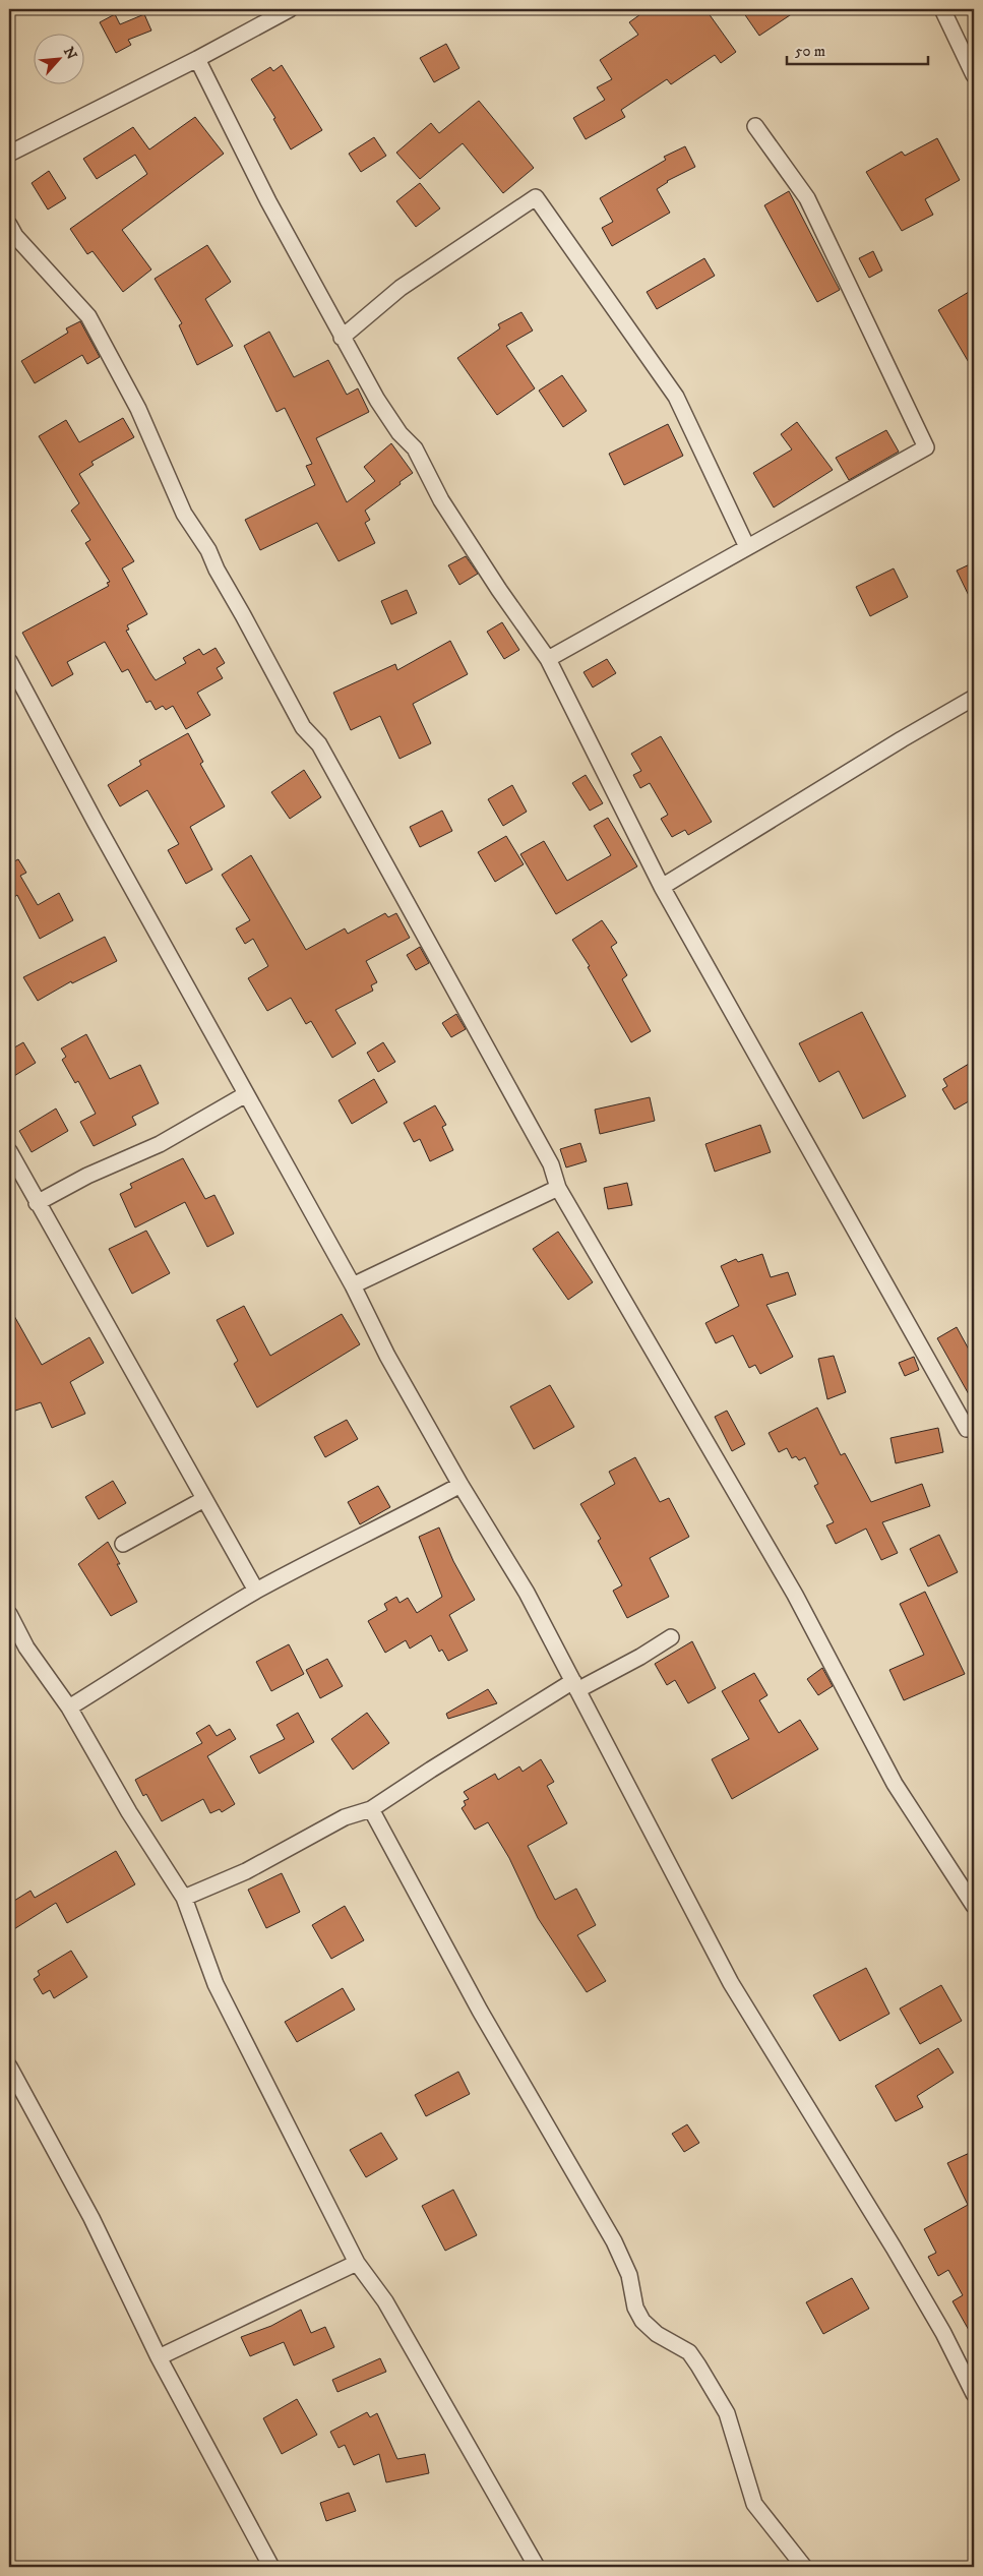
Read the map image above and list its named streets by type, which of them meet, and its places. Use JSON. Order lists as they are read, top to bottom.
{
  "scale_bar": "50 m",
  "north": "top right"
}
